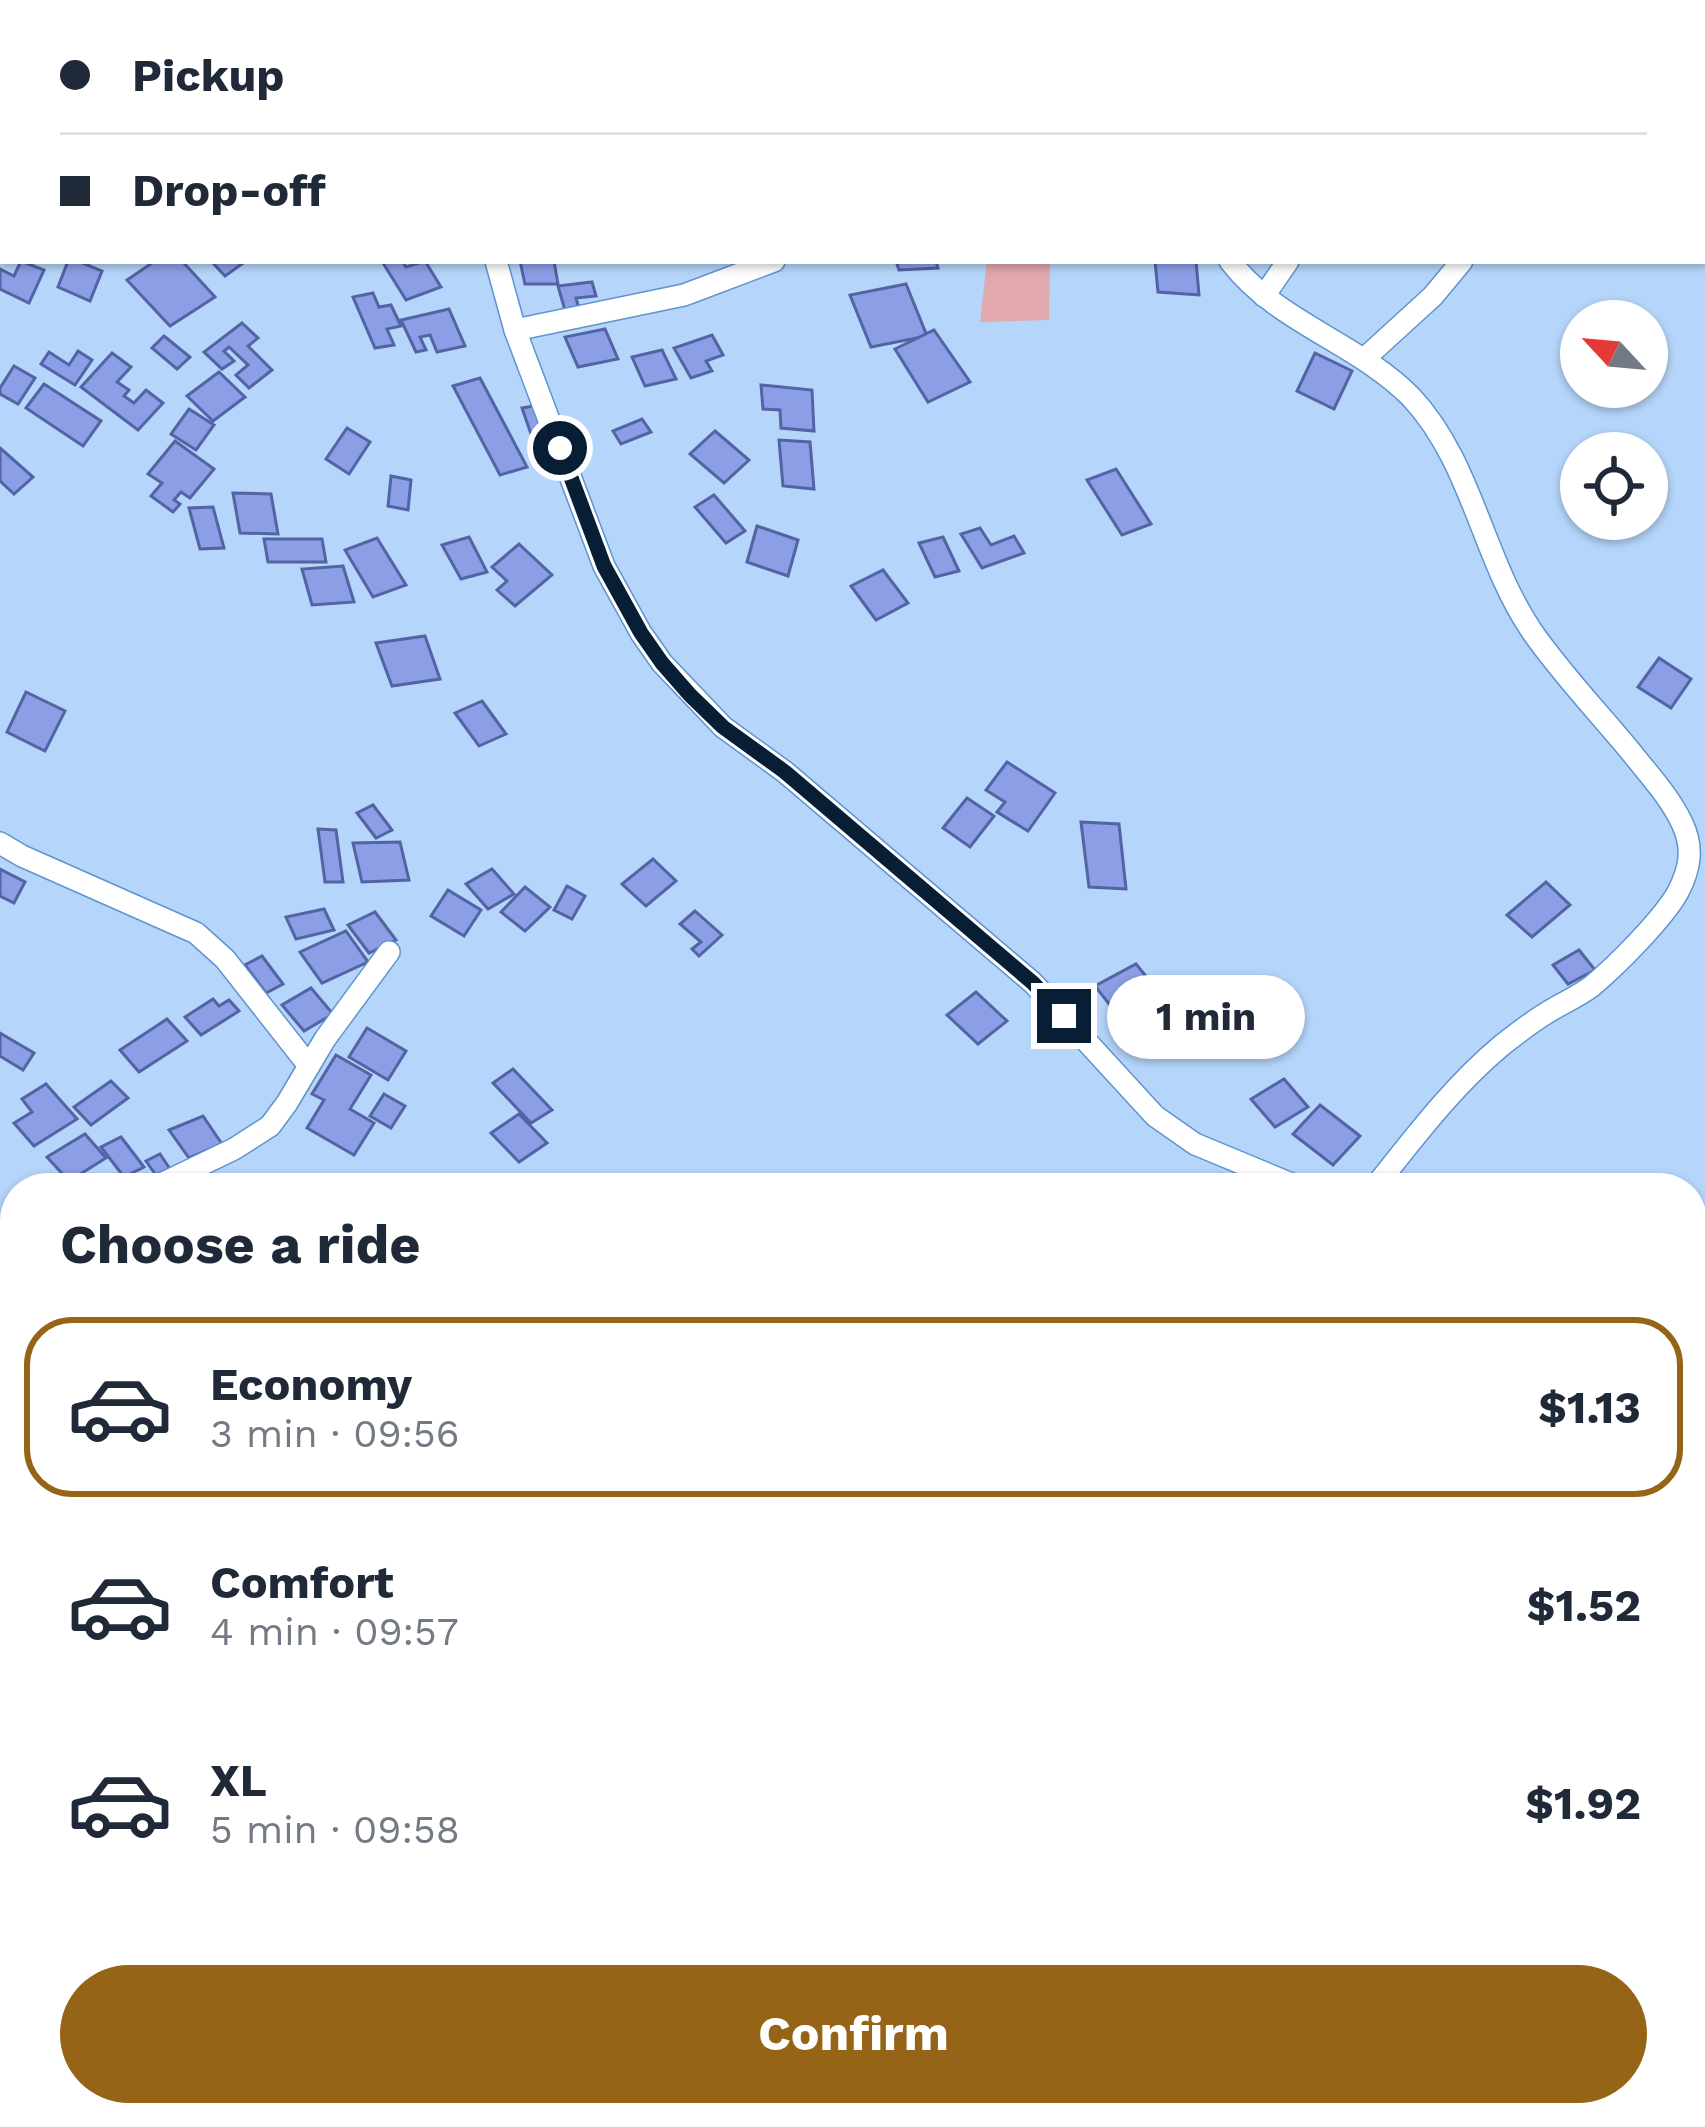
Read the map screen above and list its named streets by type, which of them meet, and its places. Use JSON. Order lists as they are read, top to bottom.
{
  "north": "top left",
  "page": {
    "banner": ["Pickup", "Drop-off"],
    "bubble": "1 min",
    "heading": "Choose a ride",
    "list": [
      {
        "name": "Economy",
        "note": "3 min · 09:56",
        "value": "$1.13"
      },
      {
        "name": "Comfort",
        "note": "4 min · 09:57",
        "value": "$1.52"
      },
      {
        "name": "XL",
        "note": "5 min · 09:58",
        "value": "$1.92"
      }
    ],
    "buttons": "Confirm"
  }
}
